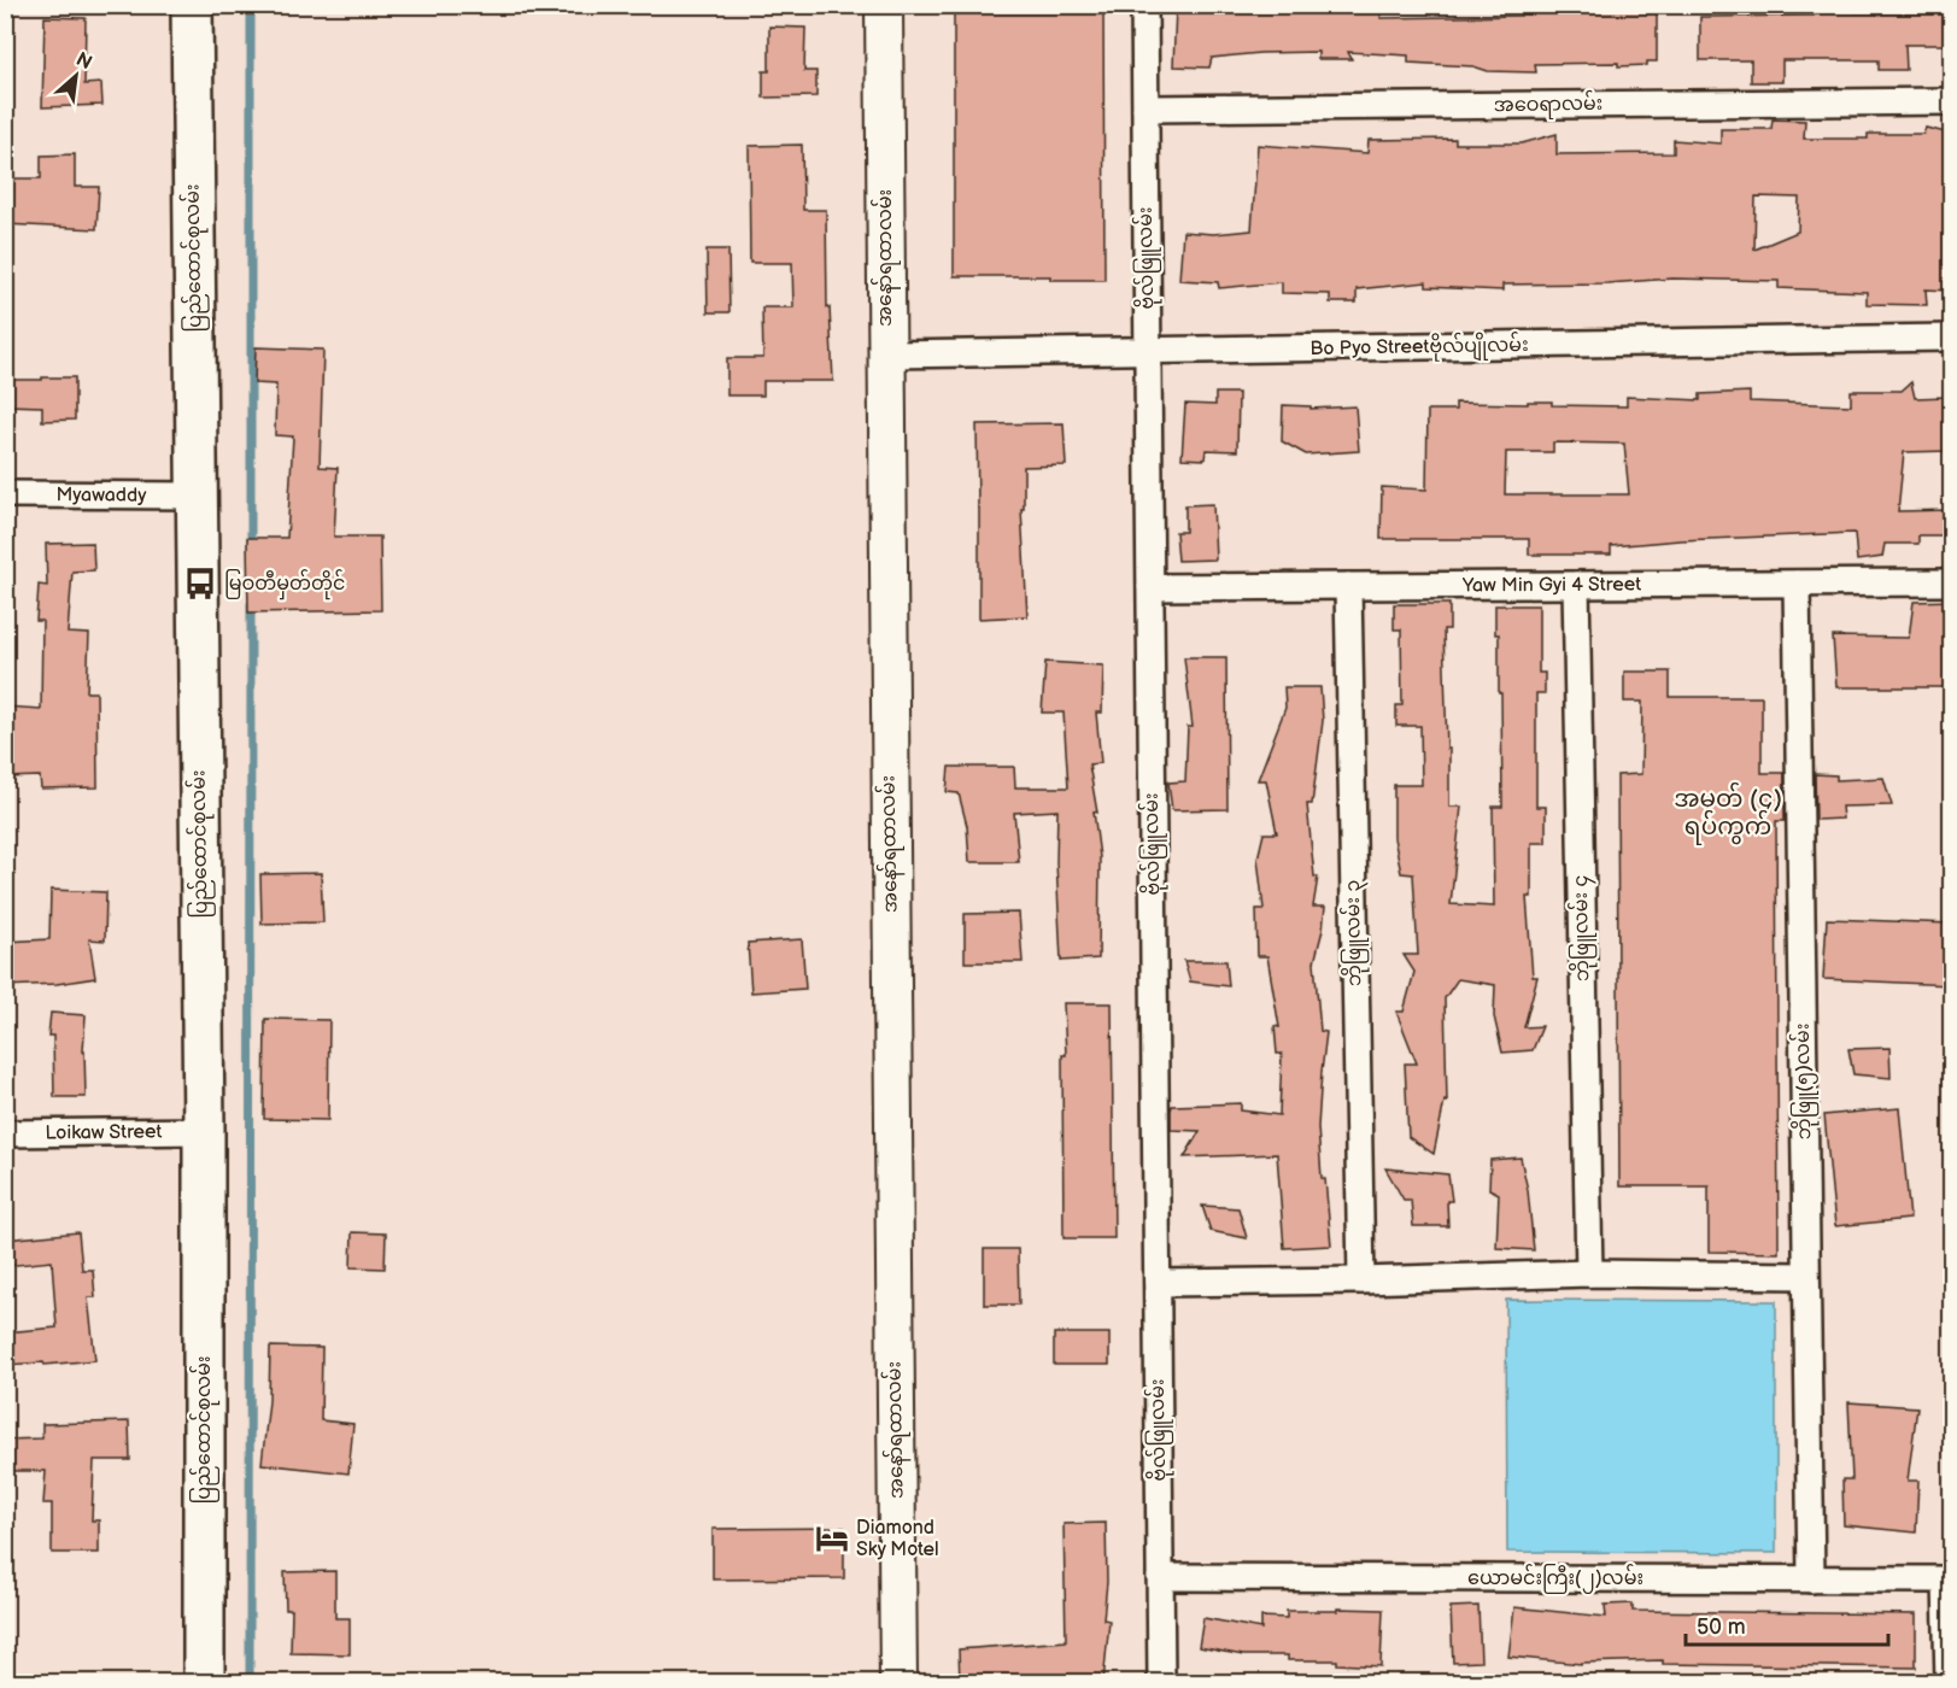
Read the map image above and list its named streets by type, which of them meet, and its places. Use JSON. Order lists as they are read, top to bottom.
{
  "streets": {
    "main road": ["ပြည်ထောင်စုလမ်း", "အနော်ရထာလမ်း"],
    "street": [
      "အဝေရာလမ်း",
      "ဗိုလ်ဖြူလမ်း",
      "Bo Pyo Streetဗိုလ်ပျိုလမ်း",
      "Myawaddy",
      "Yaw Min Gyi 4 Street",
      "ဘိုဖြူလမ်း ၄",
      "ဘိုဖြူလမ်း ၃",
      "ဘိုဖြူ(၅)လမ်း",
      "Loikaw Street",
      "ယောမင်းကြီး(၂)လမ်း"
    ]
  },
  "crossings": [
    ["အဝေရာလမ်း", "ဗိုလ်ဖြူလမ်း"],
    ["ပြည်ထောင်စုလမ်း", "Myawaddy"],
    ["ပြည်ထောင်စုလမ်း", "Loikaw Street"],
    ["အနော်ရထာလမ်း", "Bo Pyo Streetဗိုလ်ပျိုလမ်း"],
    ["ဗိုလ်ဖြူလမ်း", "Bo Pyo Streetဗိုလ်ပျိုလမ်း"],
    ["ဗိုလ်ဖြူလမ်း", "Yaw Min Gyi 4 Street"],
    ["ဗိုလ်ဖြူလမ်း", "ယောမင်းကြီး(၂)လမ်း"],
    ["Yaw Min Gyi 4 Street", "ဘိုဖြူလမ်း ၄"],
    ["Yaw Min Gyi 4 Street", "ဘိုဖြူလမ်း ၃"],
    ["Yaw Min Gyi 4 Street", "ဘိုဖြူ(၅)လမ်း"],
    ["ဘိုဖြူ(၅)လမ်း", "ယောမင်းကြီး(၂)လမ်း"]
  ],
  "districts": ["အမှတ် (၄) ရပ်ကွက်"],
  "places": {
    "bus stop": ["မြဝတီမှတ်တိုင်"],
    "hotel": ["Diamond Sky Motel"]
  },
  "scale_bar": "50 m",
  "north": "top right"
}
